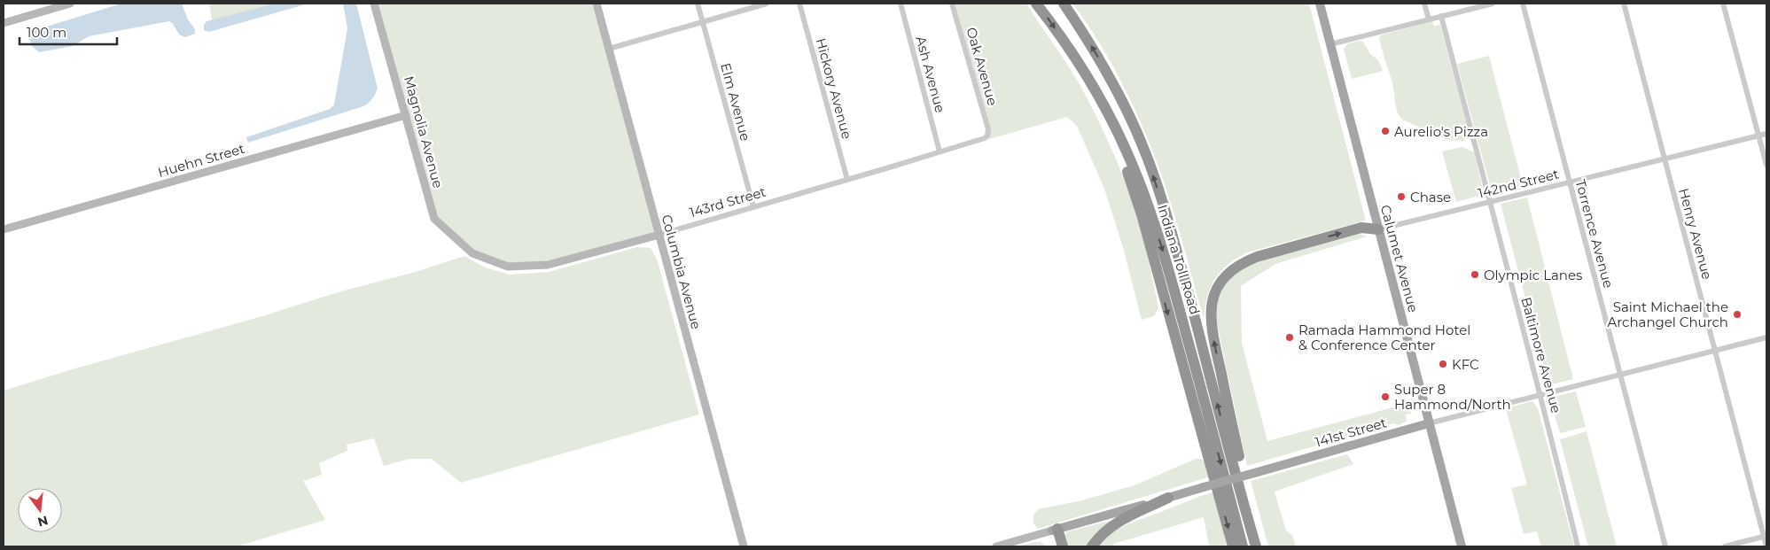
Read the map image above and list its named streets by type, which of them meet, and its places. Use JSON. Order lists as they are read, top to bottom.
{
  "streets": {
    "highway": ["Indiana Toll Road"],
    "main road": ["Calumet Avenue", "141st Street"],
    "street": [
      "Oak Avenue",
      "Ash Avenue",
      "Hickory Avenue",
      "Elm Avenue",
      "Magnolia Avenue",
      "Huehn Street",
      "142nd Street",
      "143rd Street",
      "Torrence Avenue",
      "Henry Avenue",
      "Columbia Avenue",
      "Baltimore Avenue"
    ]
  },
  "crossings": [
    ["Oak Avenue", "143rd Street"],
    ["Ash Avenue", "143rd Street"],
    ["Hickory Avenue", "143rd Street"],
    ["Elm Avenue", "143rd Street"],
    ["Magnolia Avenue", "Huehn Street"],
    ["Magnolia Avenue", "143rd Street"],
    ["142nd Street", "Torrence Avenue"],
    ["142nd Street", "Henry Avenue"],
    ["142nd Street", "Calumet Avenue"],
    ["142nd Street", "Baltimore Avenue"],
    ["143rd Street", "Columbia Avenue"],
    ["Torrence Avenue", "141st Street"],
    ["Henry Avenue", "141st Street"],
    ["Calumet Avenue", "141st Street"],
    ["Baltimore Avenue", "141st Street"]
  ],
  "places": [
    "Aurelio's Pizza",
    "Chase",
    "Olympic Lanes",
    "Saint Michael the Archangel Church",
    "Ramada Hammond Hotel & Conference Center",
    "KFC",
    "Super 8 Hammond/North"
  ],
  "scale_bar": "100 m",
  "north": "bottom"
}
